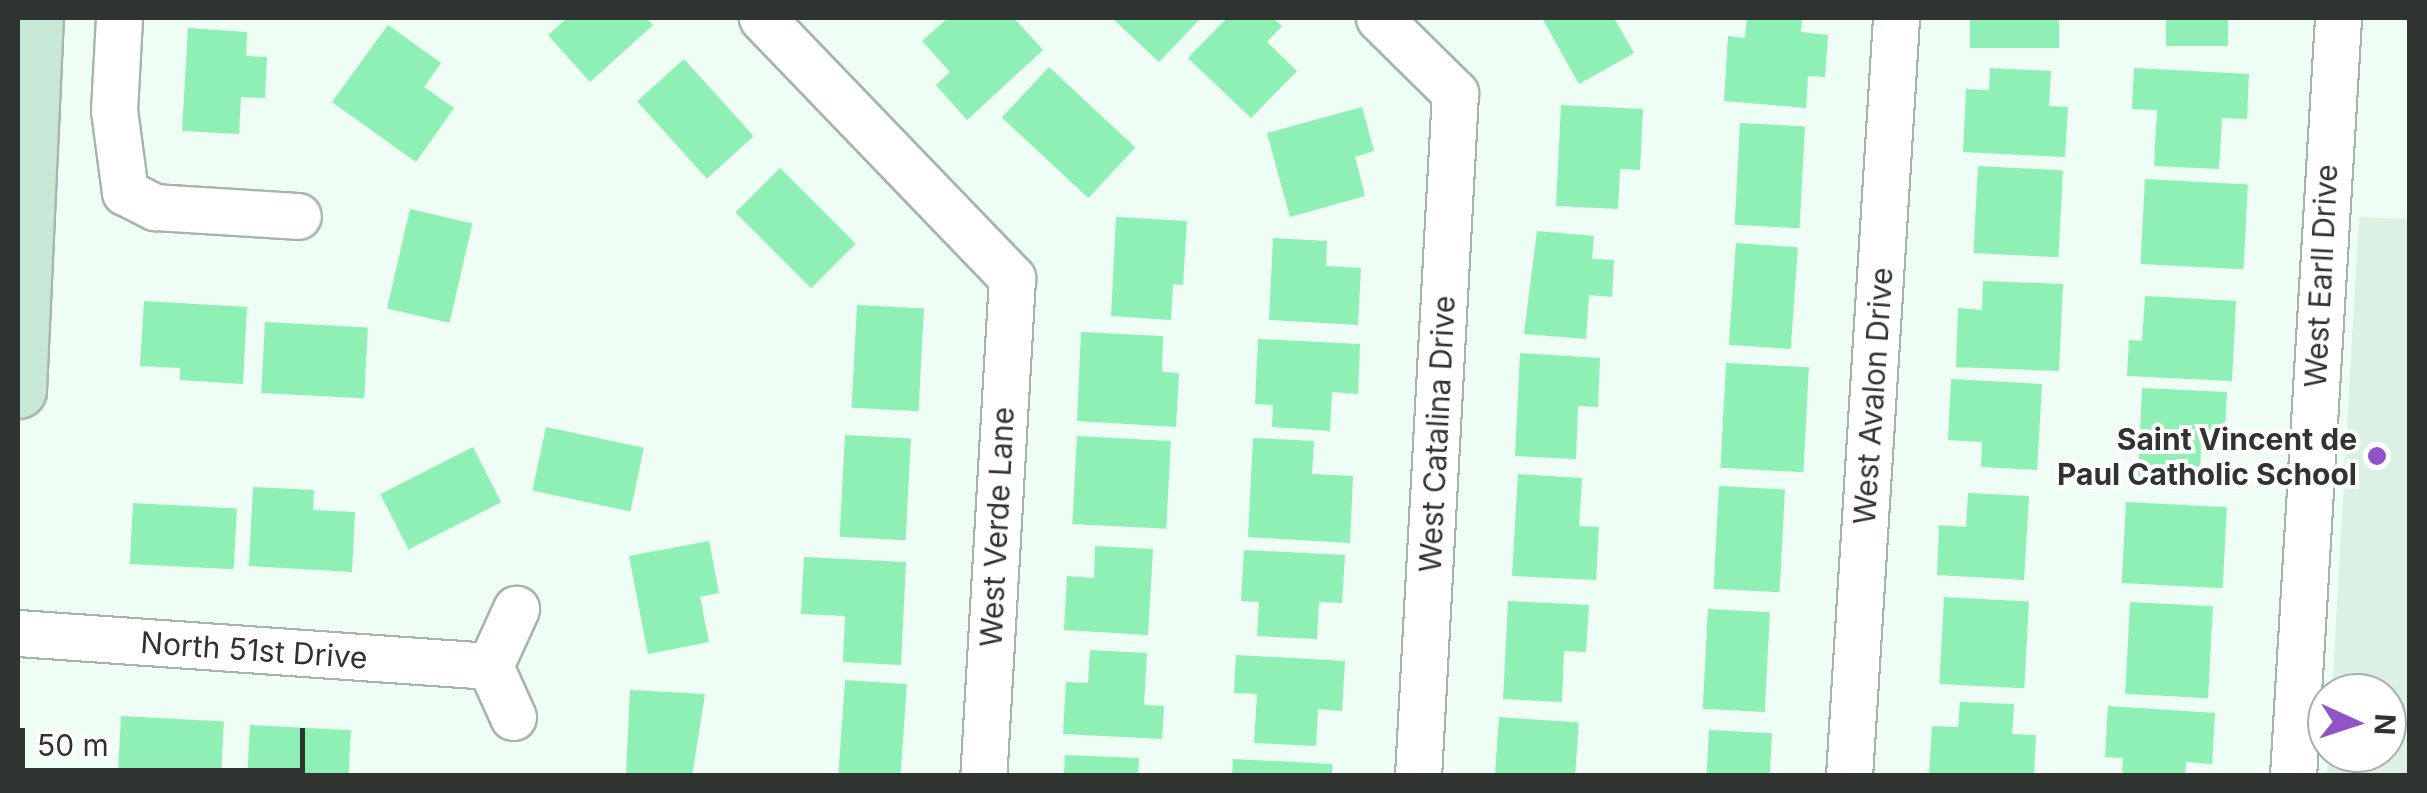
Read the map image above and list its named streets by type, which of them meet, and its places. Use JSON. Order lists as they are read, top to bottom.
{
  "streets": {
    "street": [
      "West Earll Drive",
      "West Avalon Drive",
      "West Catalina Drive",
      "West Verde Lane",
      "North 51st Drive"
    ]
  },
  "places": ["Saint Vincent de Paul Catholic School"],
  "scale_bar": "50 m",
  "north": "right"
}
